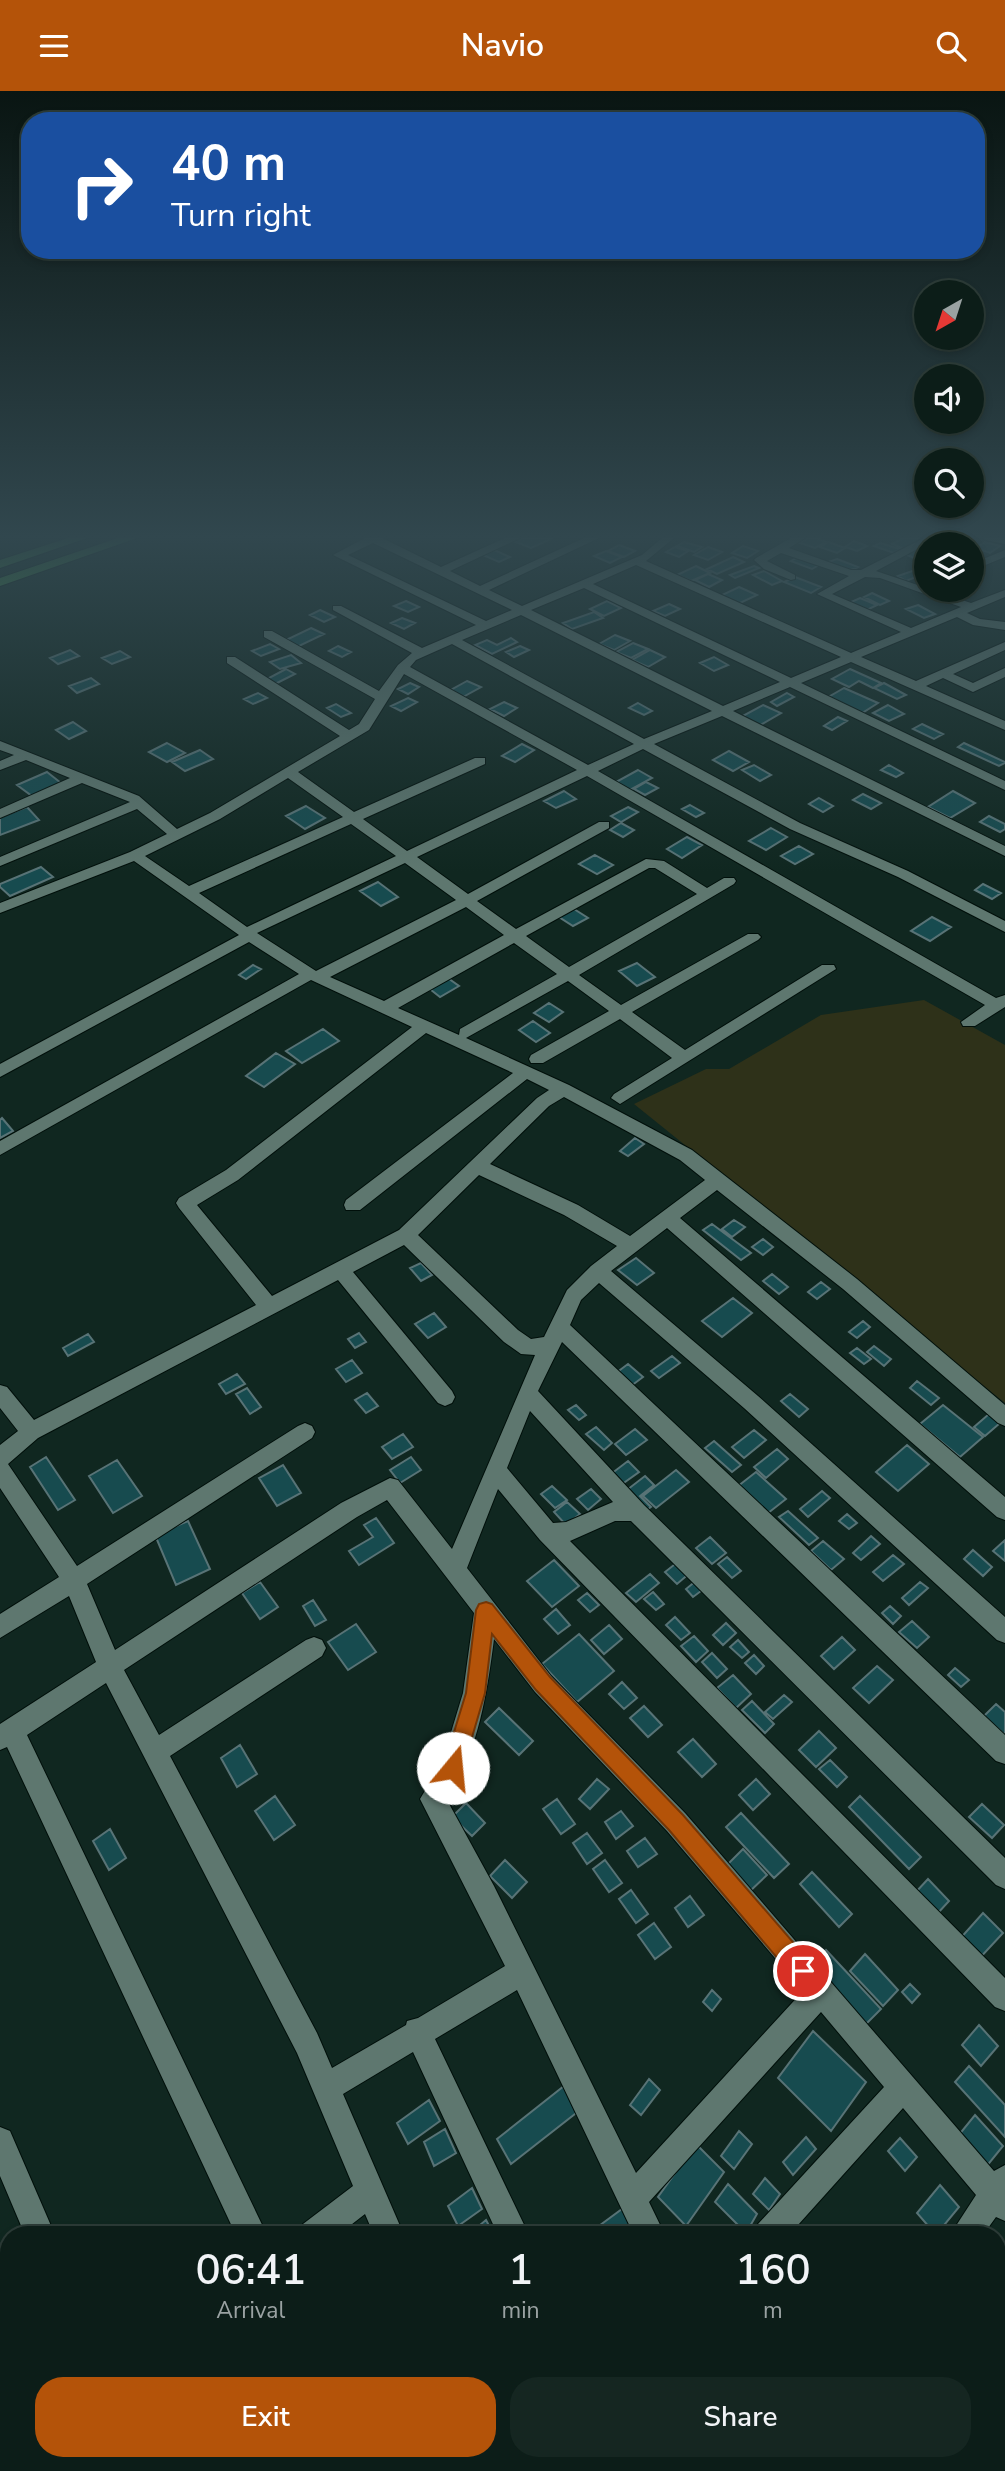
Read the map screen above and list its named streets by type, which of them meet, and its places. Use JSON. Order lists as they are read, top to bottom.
{
  "north": "bottom left",
  "page": {
    "header": "Navio",
    "turn": ["40 m", "Turn right"],
    "eta": [
      "06:41",
      "Arrival",
      "1",
      "min",
      "160",
      "m"
    ],
    "buttons": ["Exit", "Share"]
  }
}
